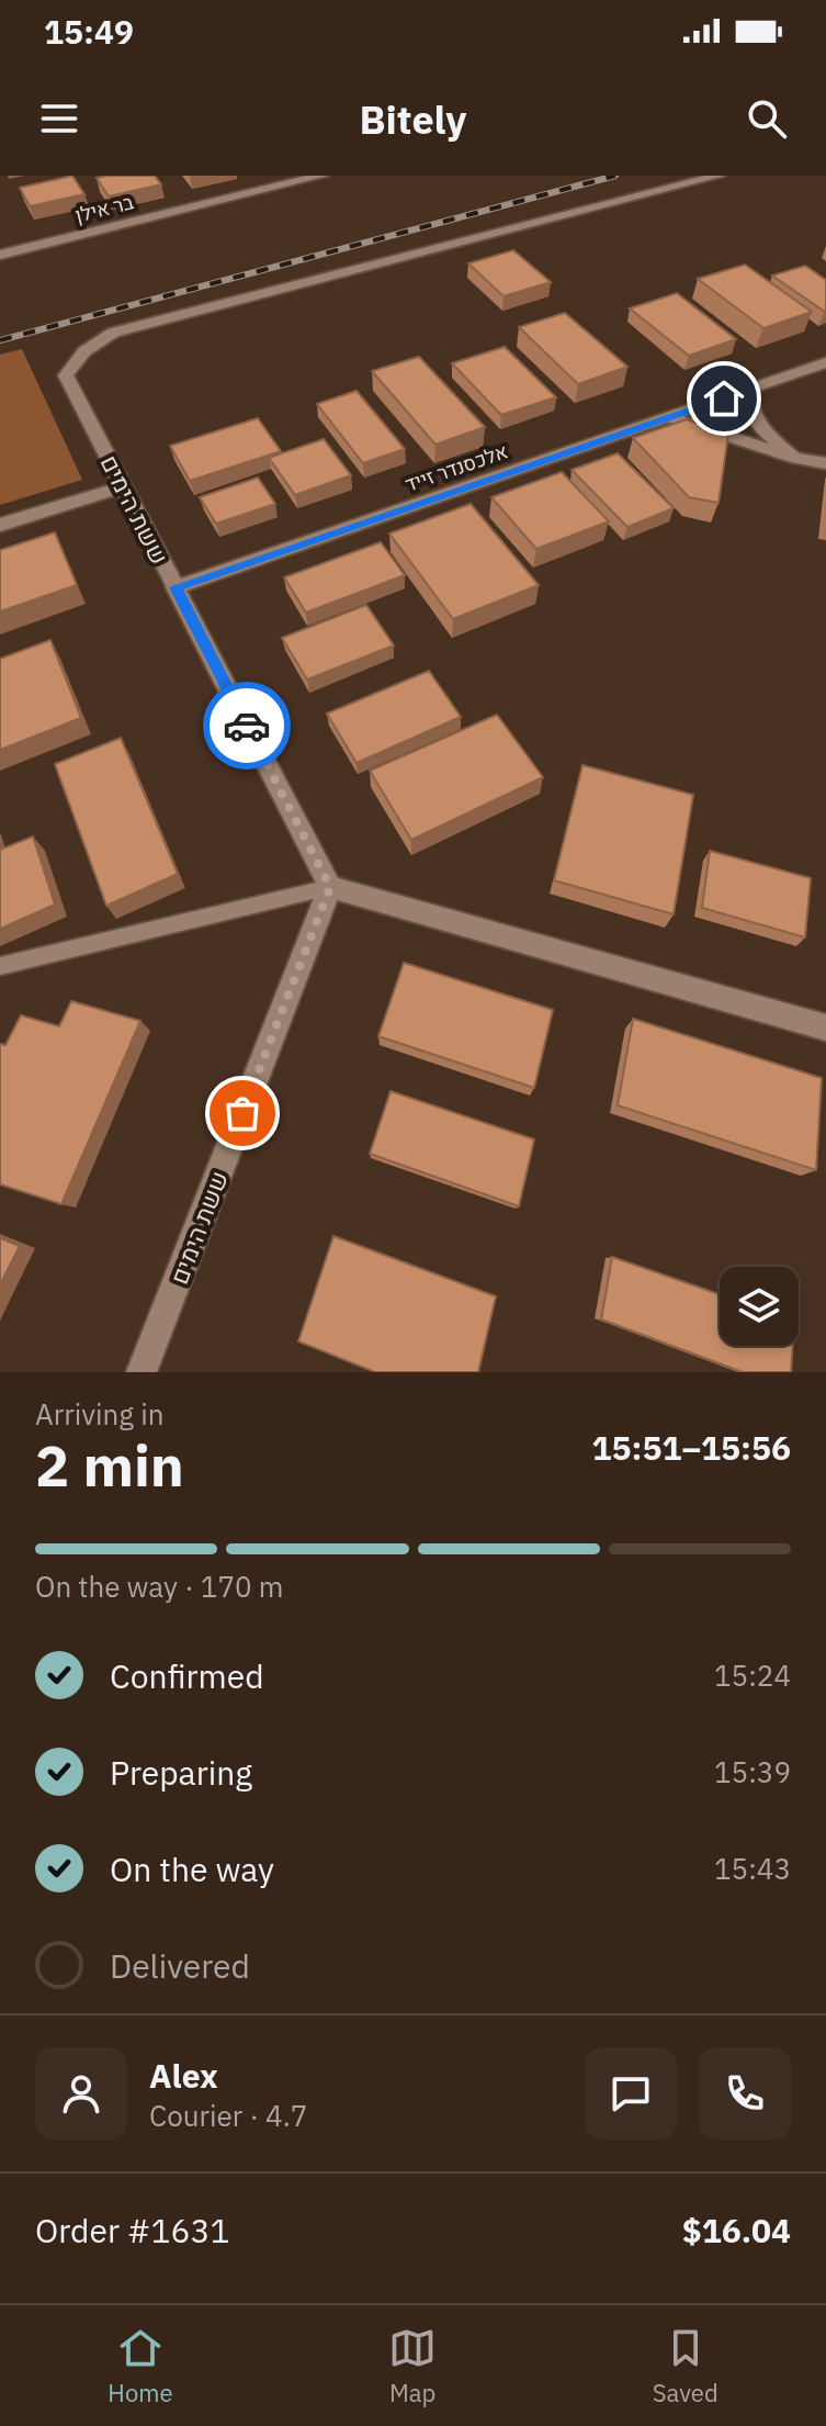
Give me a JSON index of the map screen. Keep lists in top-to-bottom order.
{
  "streets": {
    "street": ["בר אילן", "אלכסנדר זייד", "ששת הימים"]
  },
  "crossings": [
    ["אלכסנדר זייד", "ששת הימים"]
  ],
  "page": {
    "status": "15:49",
    "header": "Bitely",
    "heading": ["2 min", "Arriving in", "15:51–15:56"],
    "panel": [
      "Alex",
      "Courier · 4.7",
      "Order #1631",
      "$16.04"
    ],
    "bar": "On the way · 170 m",
    "list": [
      ["Confirmed", "15:24"],
      ["Preparing", "15:39"],
      ["On the way", "15:43"],
      "Delivered"
    ],
    "tabs": ["Home", "Map", "Saved"]
  }
}
